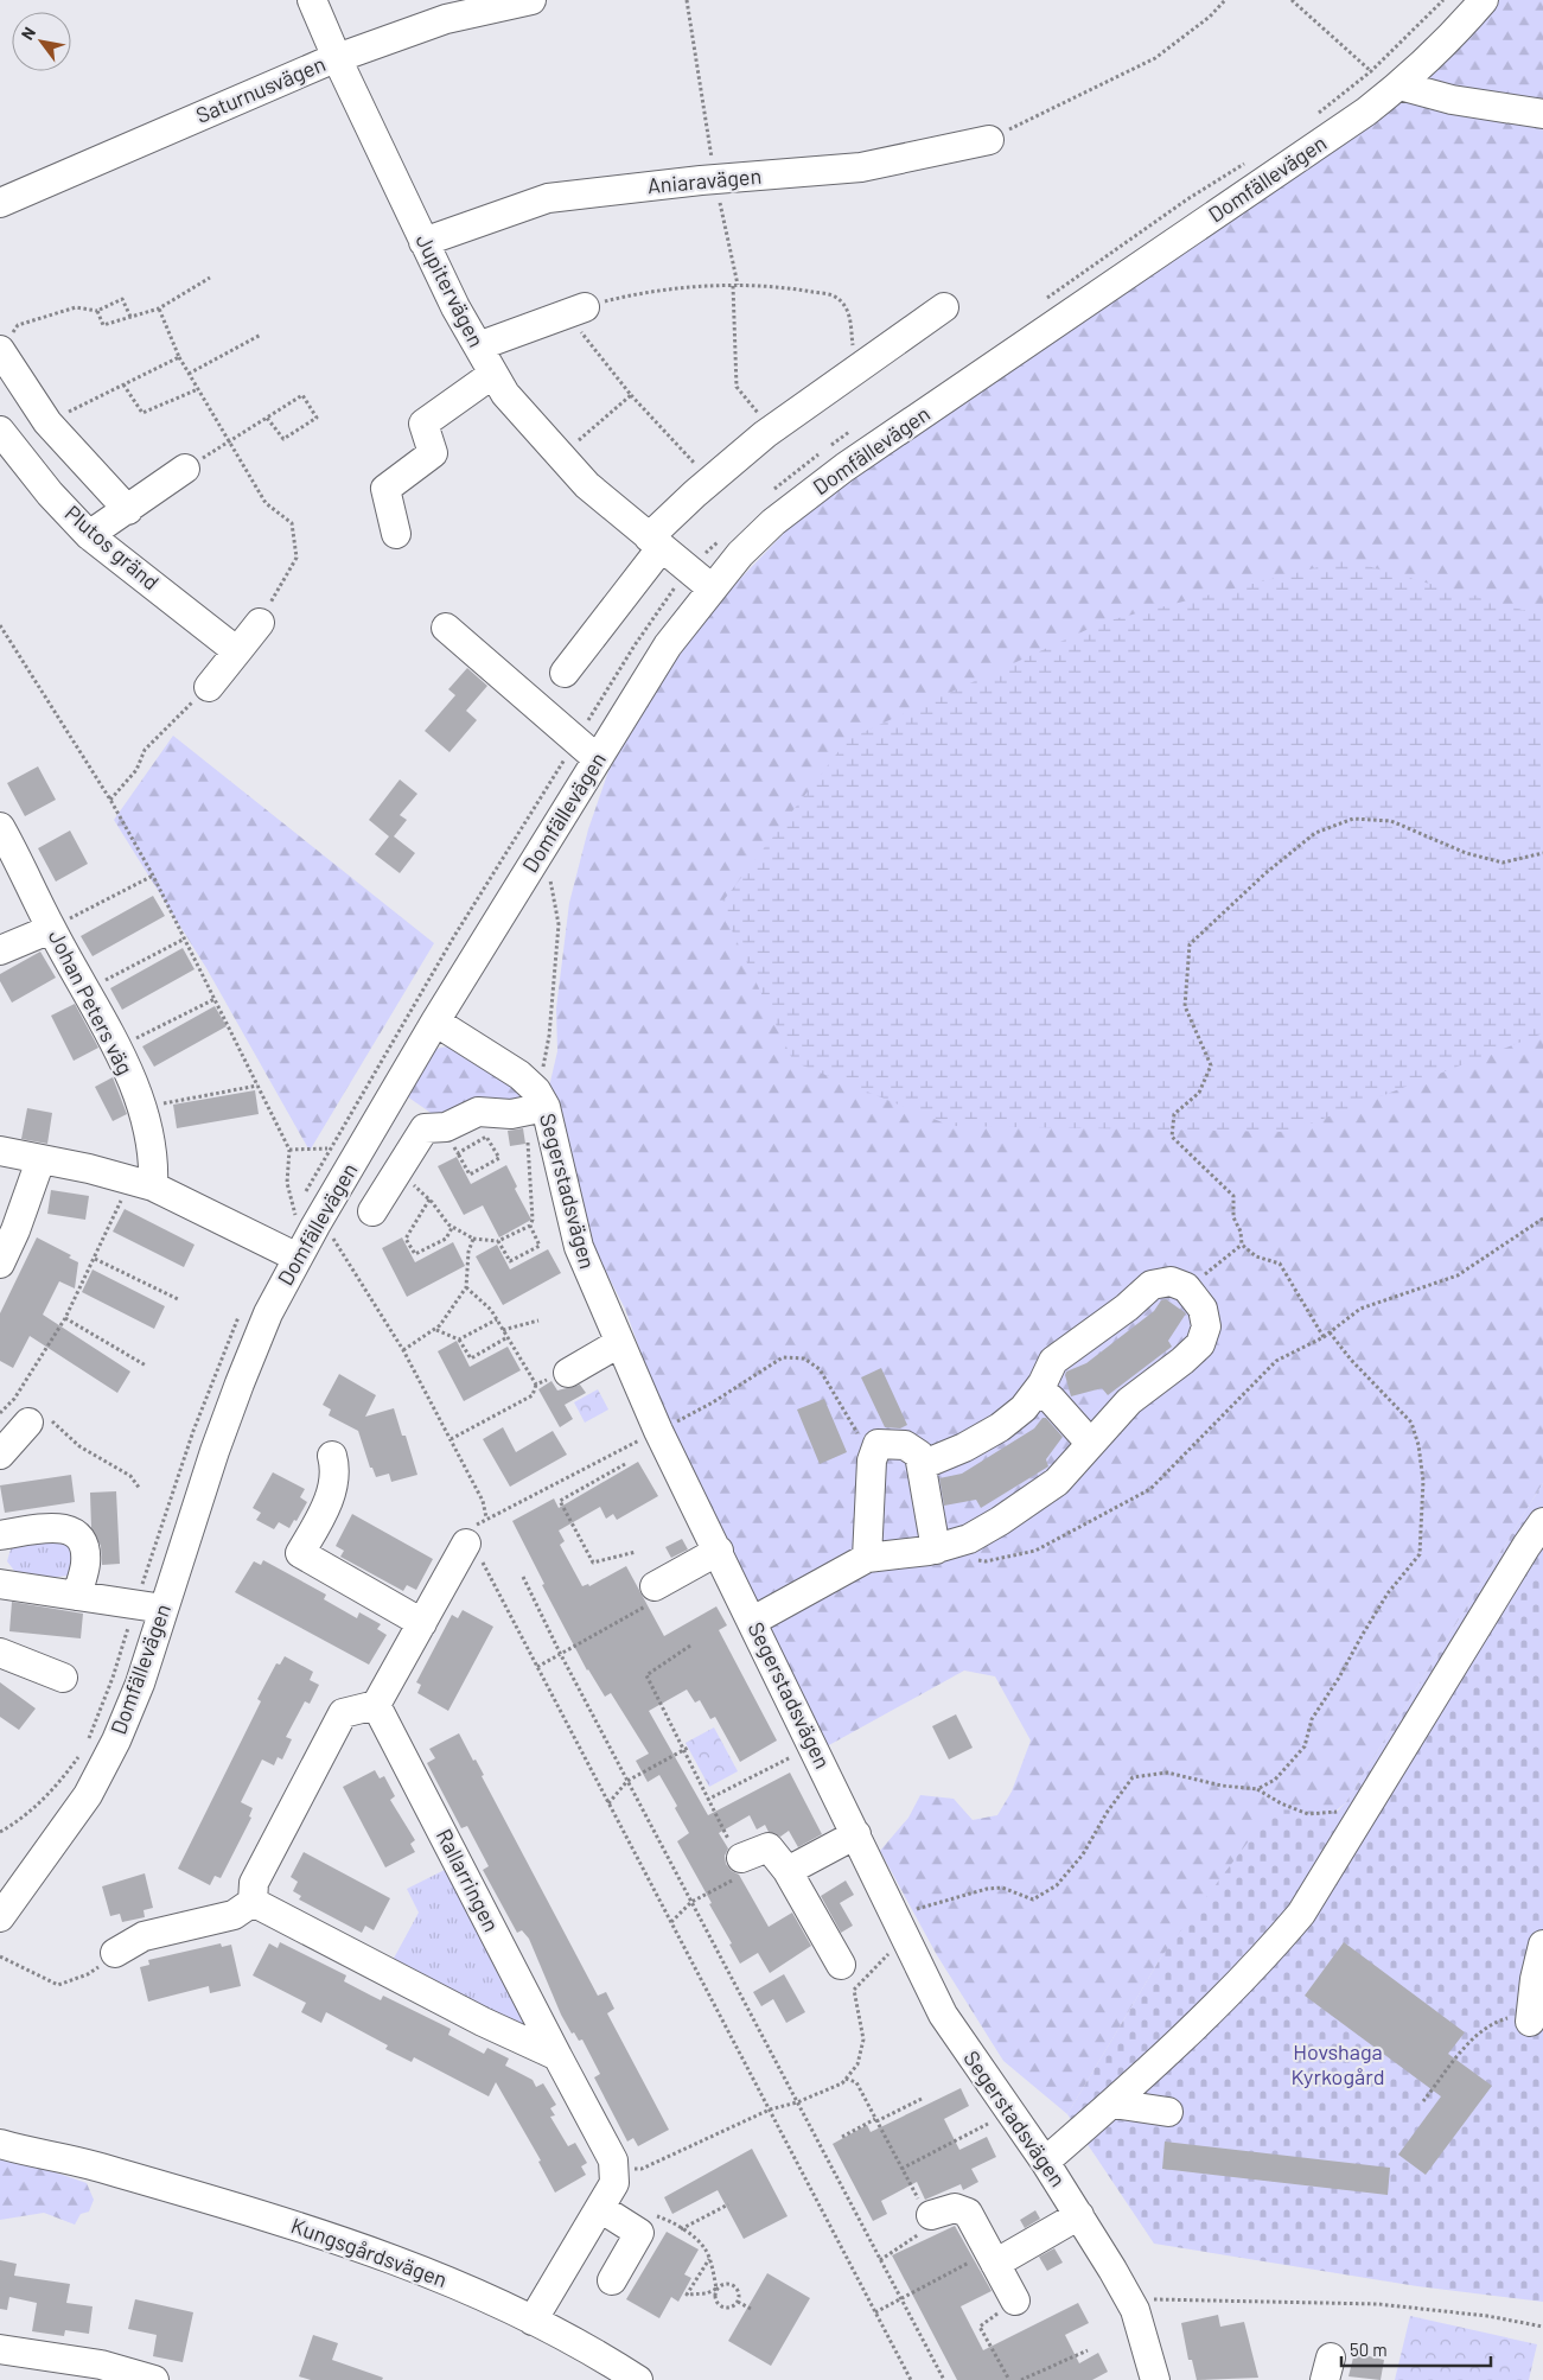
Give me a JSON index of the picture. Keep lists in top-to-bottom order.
{
  "streets": {
    "street": [
      "Saturnusvägen",
      "Domfällevägen",
      "Aniaravägen",
      "Jupitervägen",
      "Plutos gränd",
      "Johan Peters väg",
      "Segerstadsvägen",
      "Rallarringen",
      "Kungsgårdsvägen"
    ]
  },
  "crossings": [
    ["Saturnusvägen", "Jupitervägen"],
    ["Domfällevägen", "Jupitervägen"],
    ["Domfällevägen", "Segerstadsvägen"],
    ["Aniaravägen", "Jupitervägen"]
  ],
  "parks": ["Hovshaga Kyrkogård"],
  "scale_bar": "50 m",
  "north": "top left"
}
